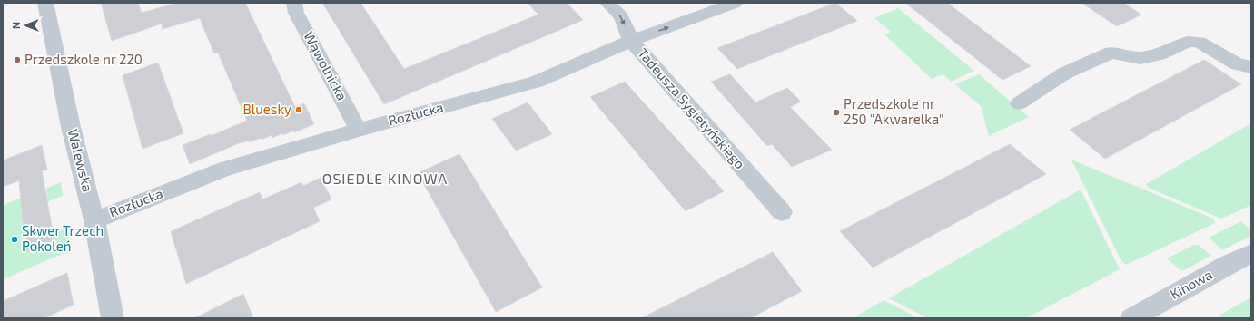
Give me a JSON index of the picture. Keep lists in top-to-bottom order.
{
  "streets": {
    "street": [
      "Wąwolnicka",
      "Tadeusza Sygietyńskiego",
      "Rozłucka",
      "Walewska",
      "Kinowa"
    ]
  },
  "crossings": [
    ["Wąwolnicka", "Rozłucka"],
    ["Tadeusza Sygietyńskiego", "Rozłucka"],
    ["Rozłucka", "Walewska"]
  ],
  "districts": ["OSIEDLE KINOWA"],
  "places": [
    "Przedszkole nr 220",
    "Bluesky",
    "Przedszkole nr 250 \"Akwarelka\"",
    "Skwer Trzech Pokoleń"
  ],
  "north": "left"
}
